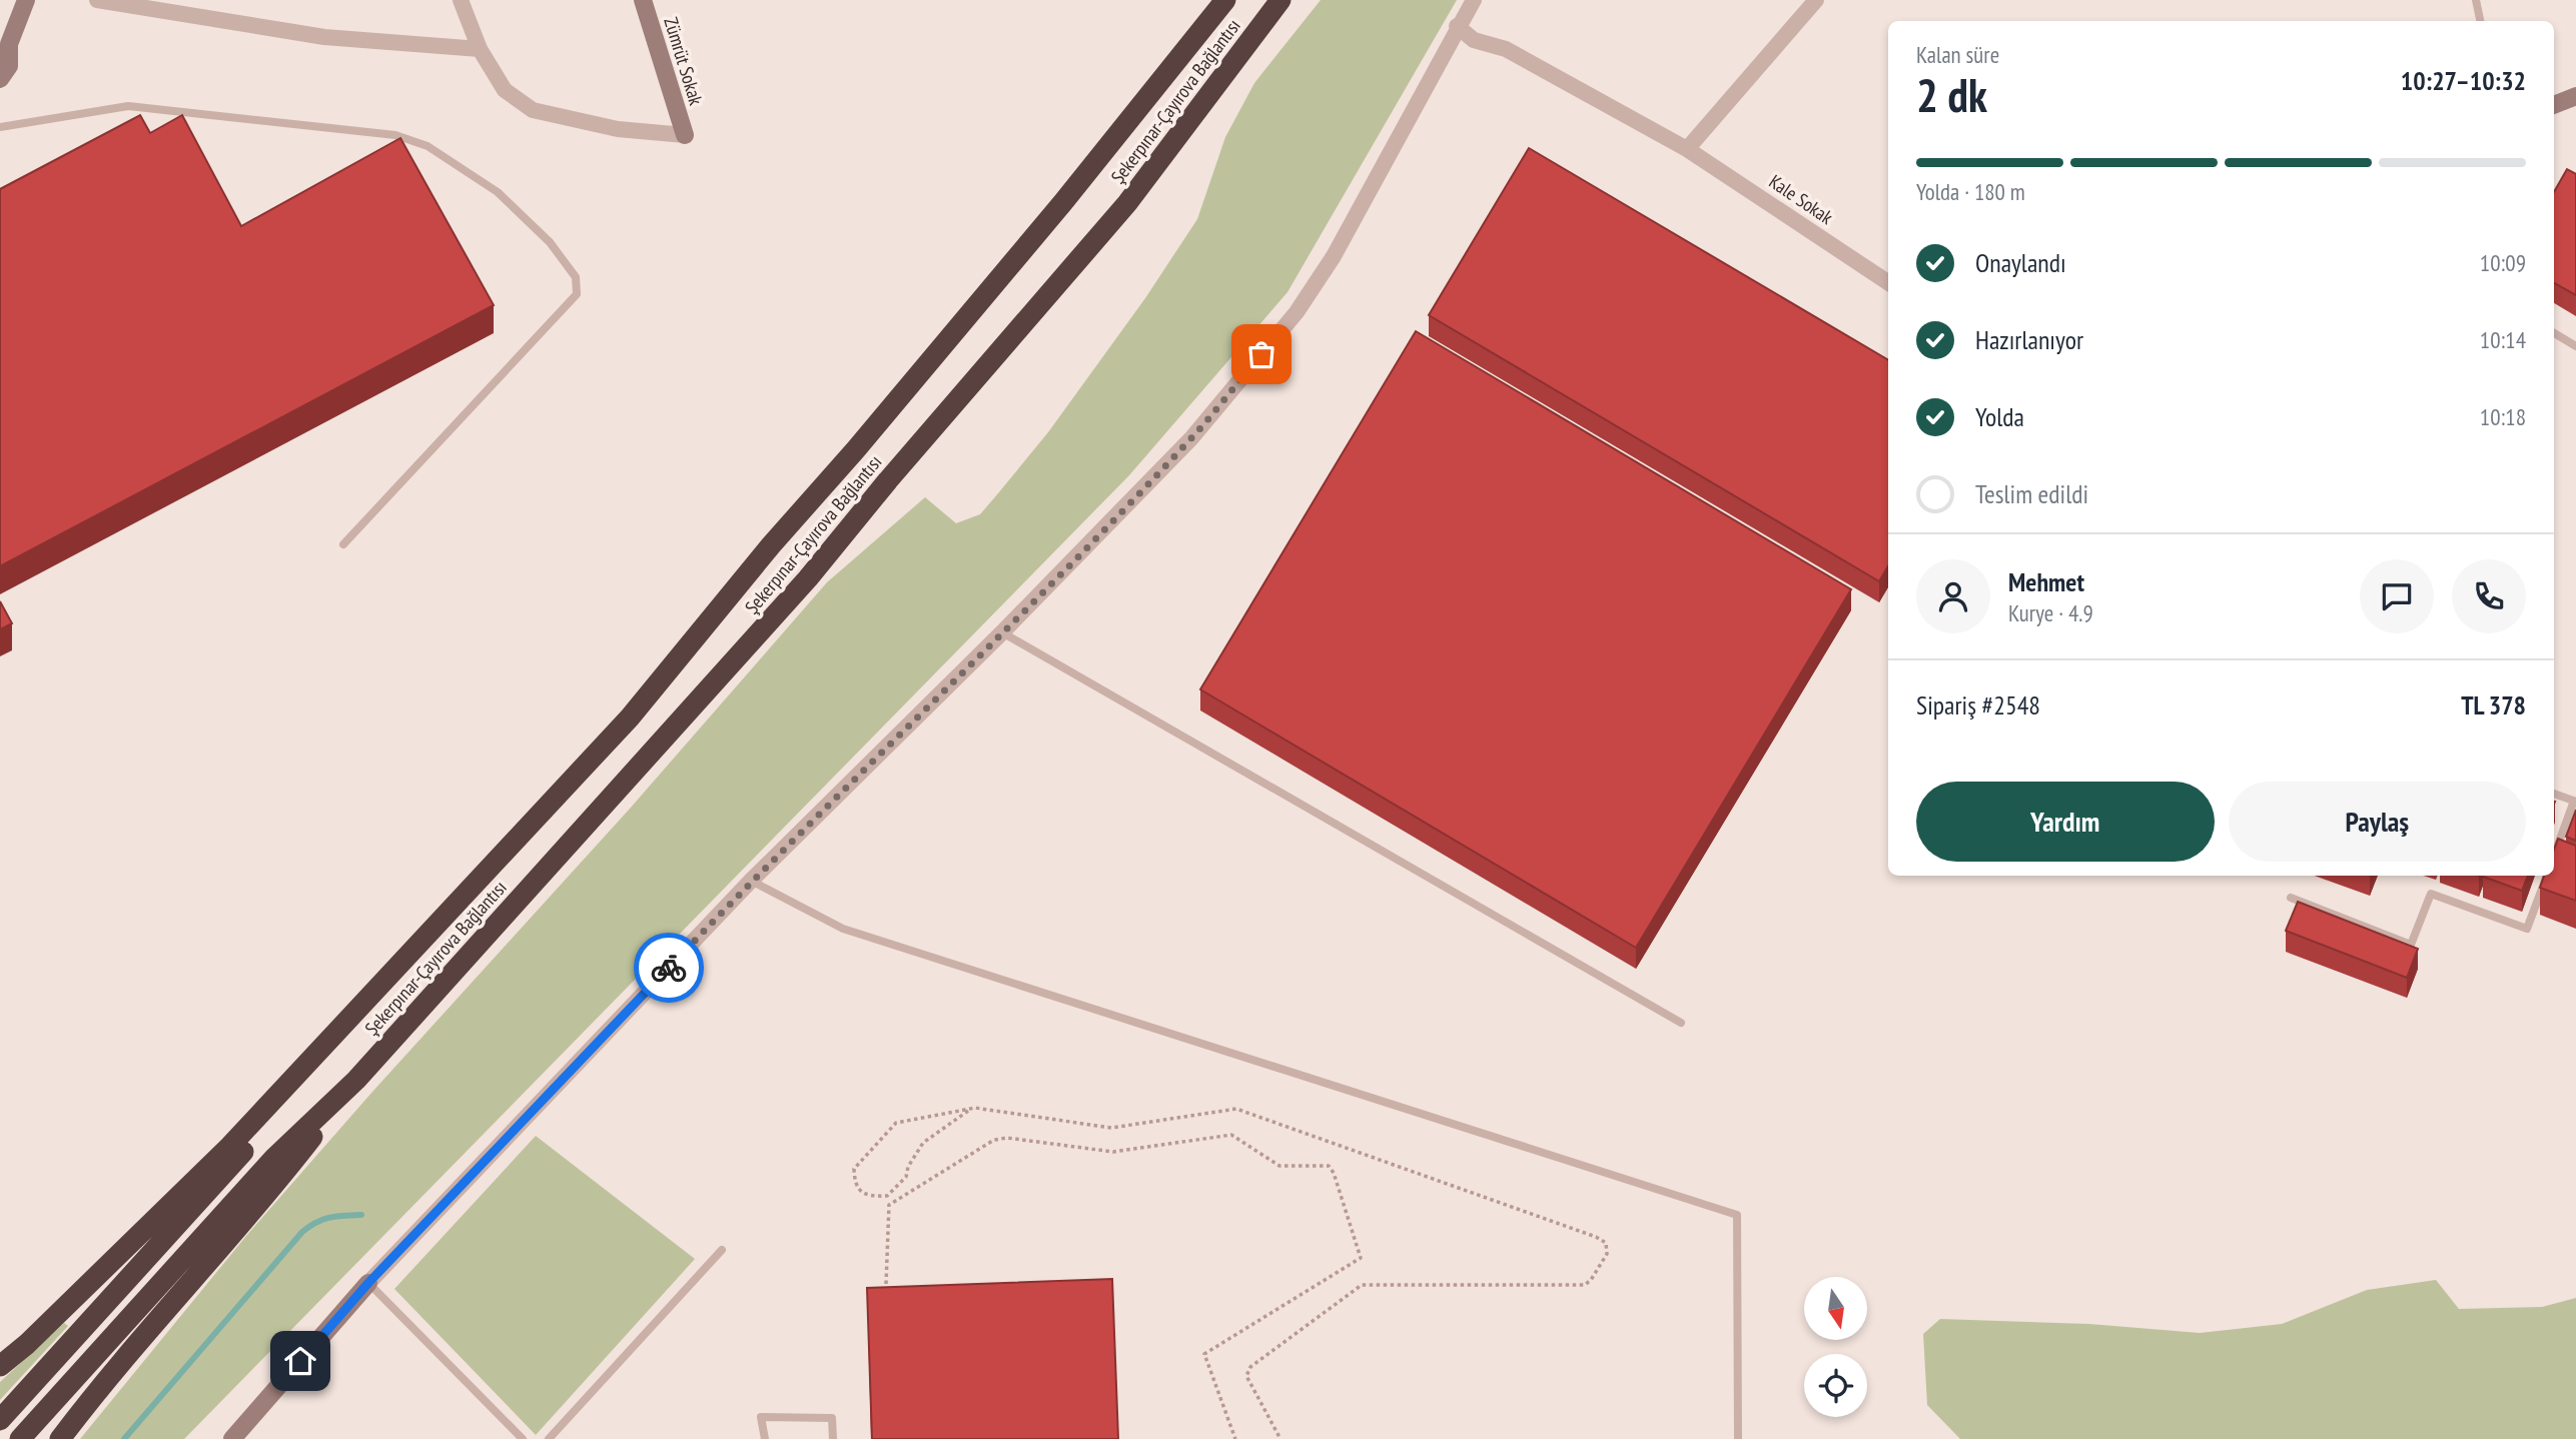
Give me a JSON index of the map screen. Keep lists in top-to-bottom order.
{
  "streets": {
    "highway": ["Şekerpınar-Çayırova Bağlantısı"],
    "street": ["Zümrüt Sokak", "Kale Sokak"]
  },
  "north": "bottom",
  "page": {
    "heading": ["2 dk", "Kalan süre", "10:27–10:32"],
    "panel": [
      "Mehmet",
      "Kurye · 4.9",
      "Sipariş #2548",
      "TL 378"
    ],
    "bar": "Yolda · 180 m",
    "list": [
      ["Onaylandı", "10:09"],
      ["Hazırlanıyor", "10:14"],
      ["Yolda", "10:18"],
      "Teslim edildi"
    ],
    "buttons": ["Yardım", "Paylaş"]
  }
}
